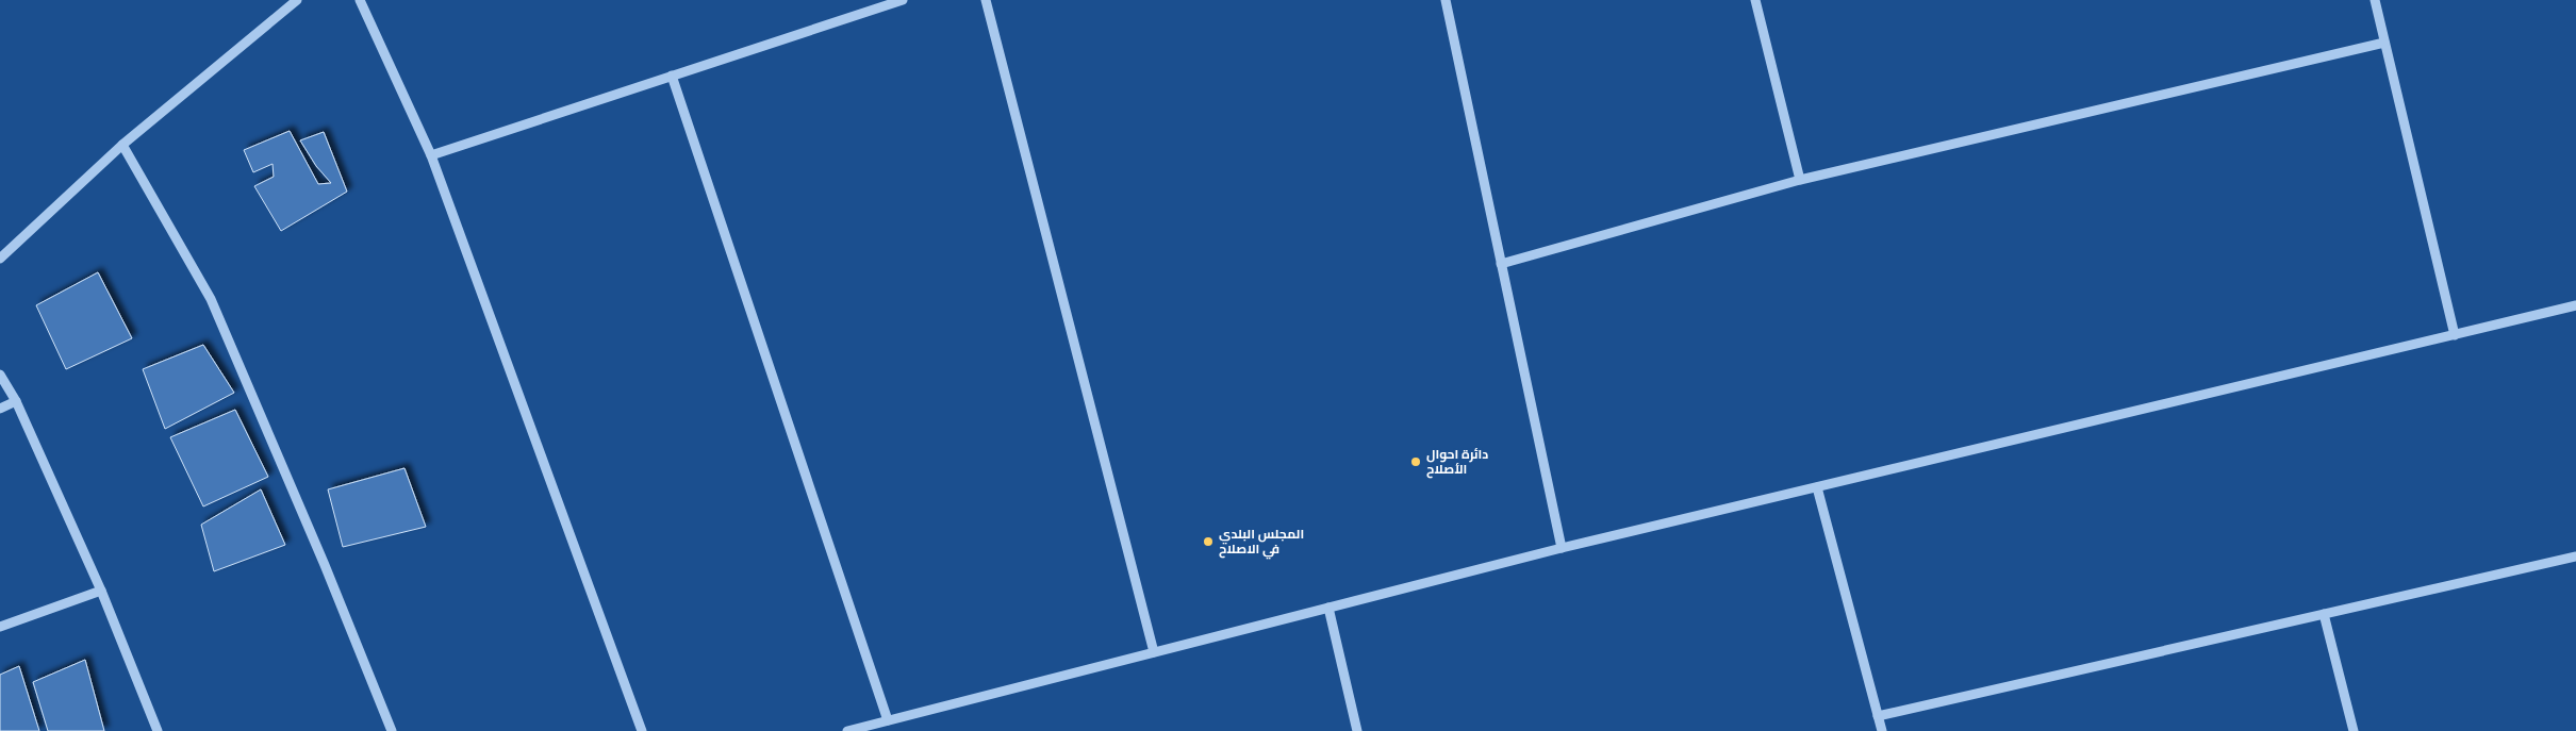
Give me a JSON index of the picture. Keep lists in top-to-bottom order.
{
  "places": ["دائرة احوال الأصلاح", "المجلس البلدي في الاصلاح"]
}
